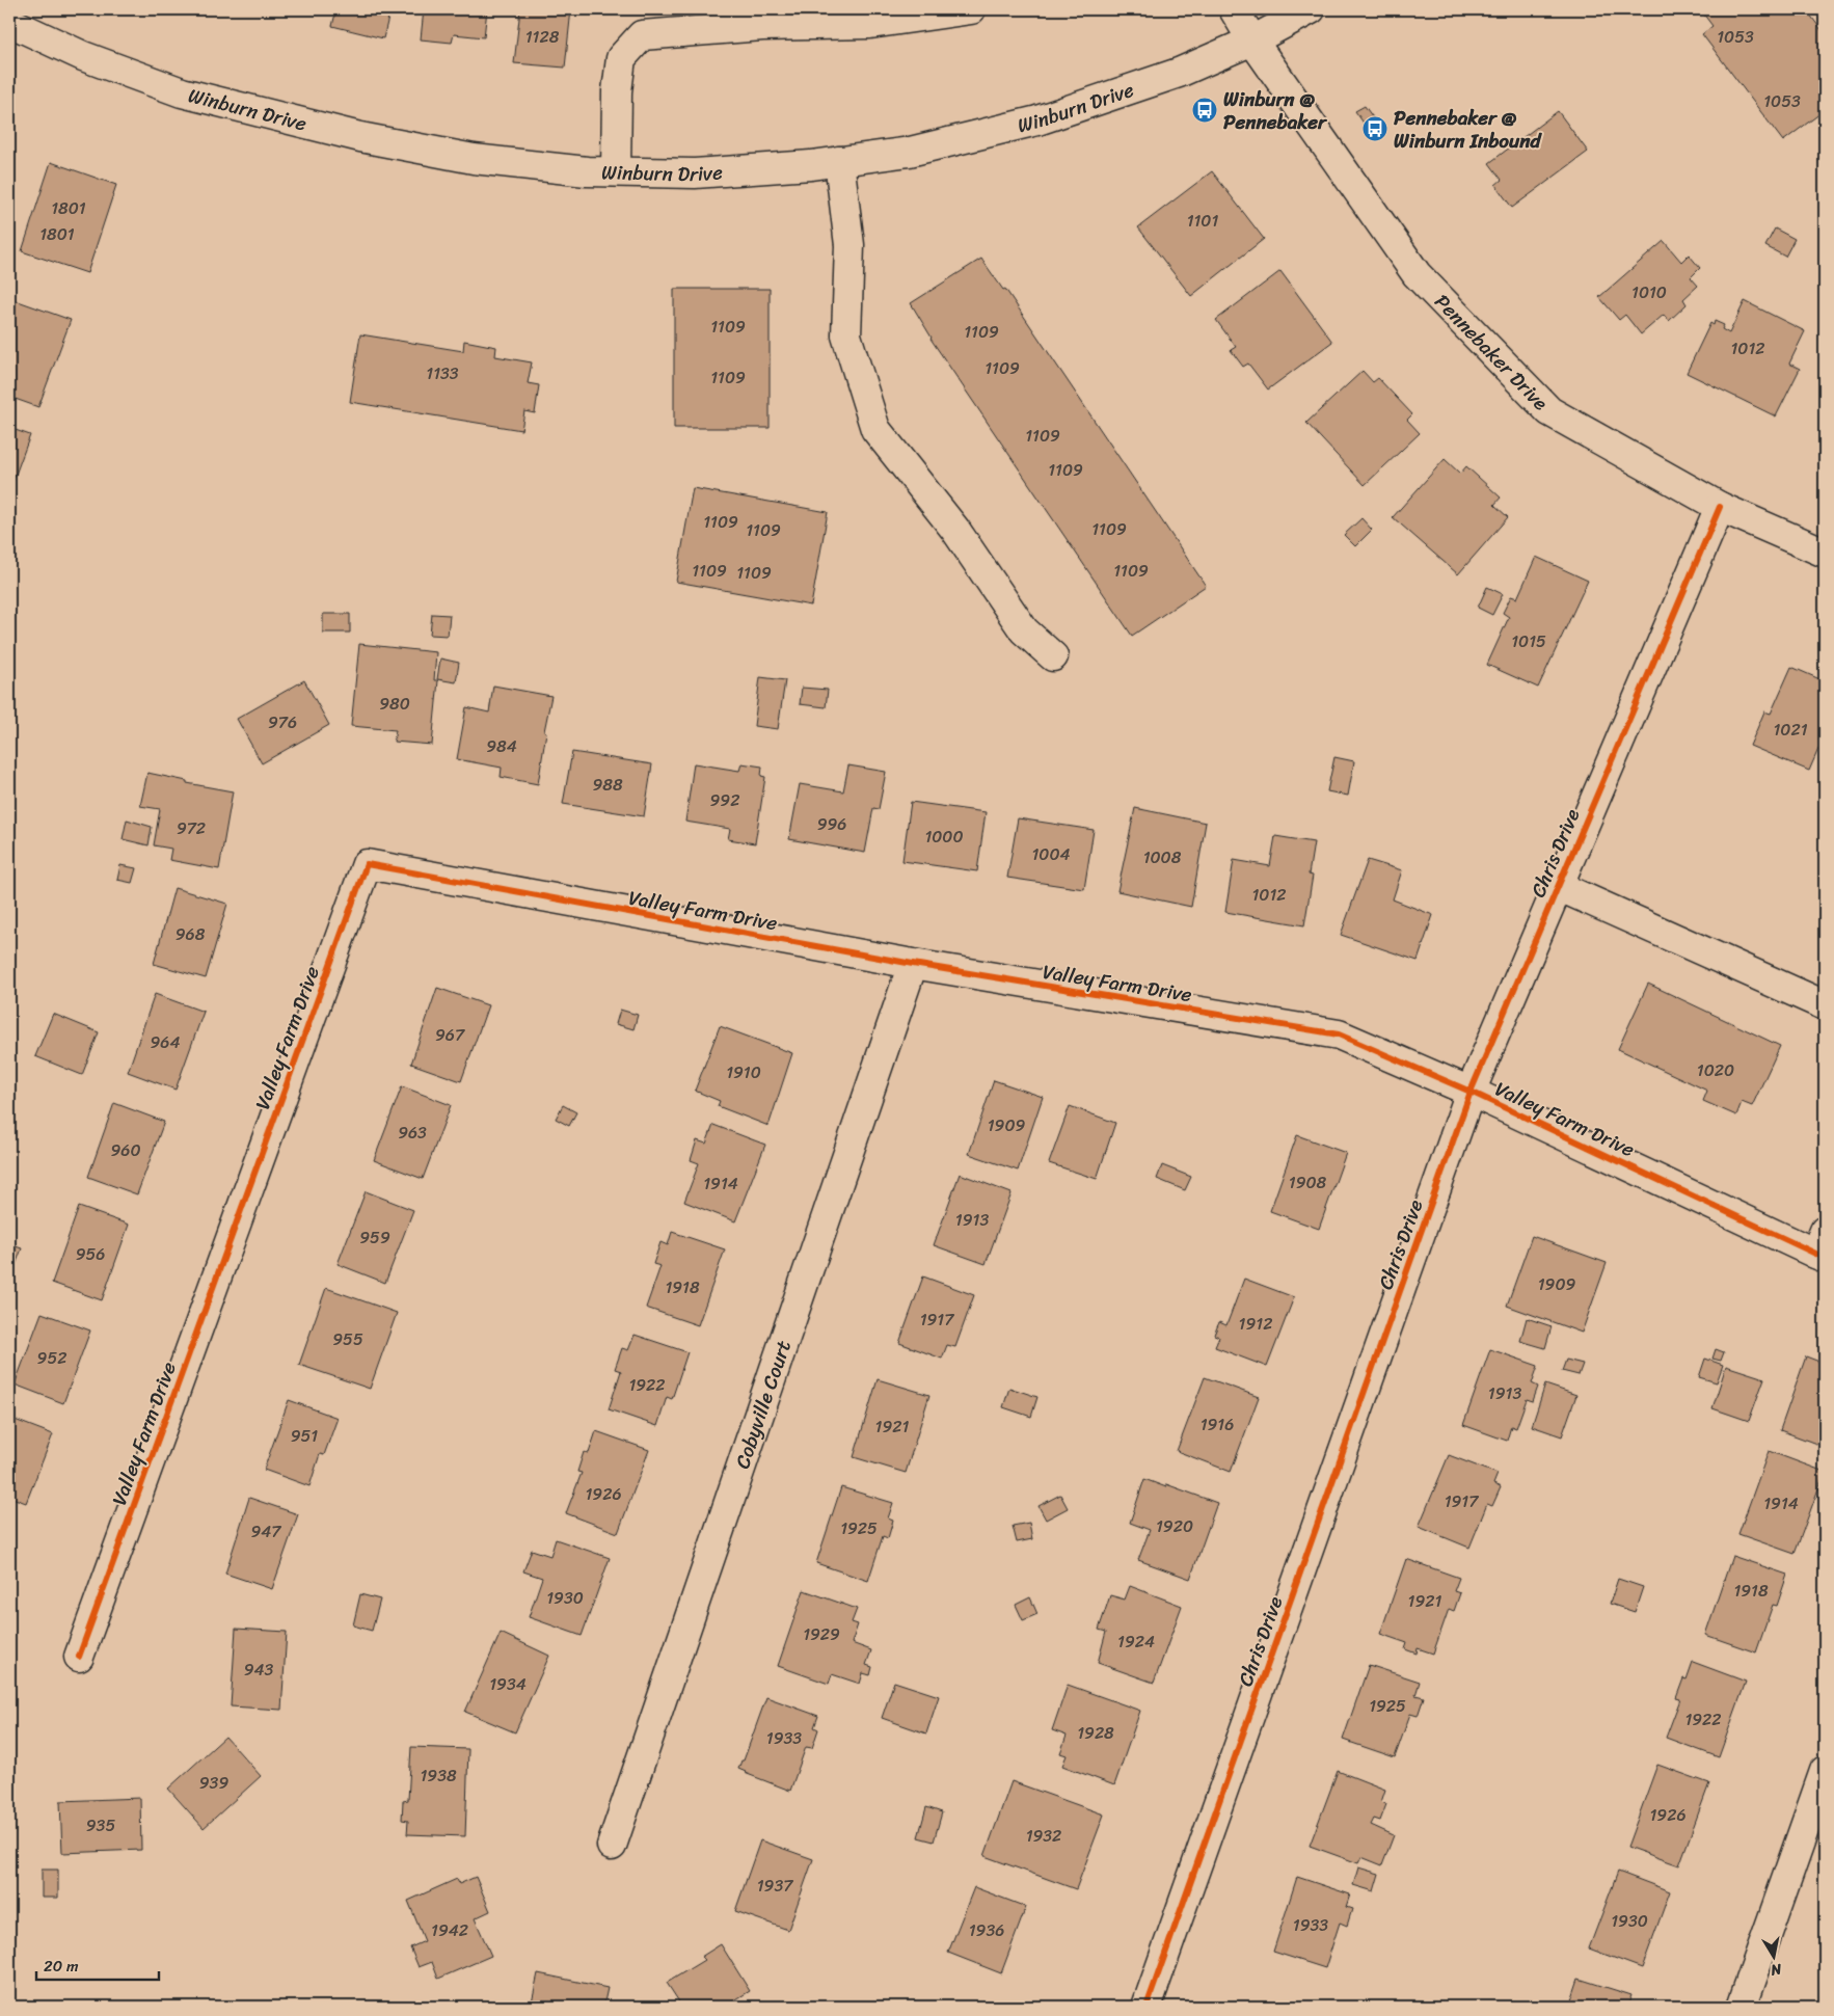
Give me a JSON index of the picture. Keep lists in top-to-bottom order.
{
  "streets": {
    "street": [
      "Winburn Drive",
      "Pennebaker Drive",
      "Chris Drive",
      "Valley Farm Drive",
      "Cobyville Court"
    ]
  },
  "crossings": [
    ["Winburn Drive", "Pennebaker Drive"],
    ["Pennebaker Drive", "Chris Drive"],
    ["Chris Drive", "Valley Farm Drive"],
    ["Valley Farm Drive", "Cobyville Court"]
  ],
  "places": {
    "bus stop": ["Winburn @ Pennebaker", "Pennebaker @ Winburn Inbound"]
  },
  "house_numbers": [
    "1128",
    "1053",
    "1053",
    "1801",
    "1101",
    "1801",
    "1010",
    "1109",
    "1109",
    "1012",
    "1109",
    "1133",
    "1109",
    "1109",
    "1109",
    "1109",
    "1109",
    "1109",
    "1109",
    "1109",
    "1109",
    "1015",
    "980",
    "976",
    "1021",
    "984",
    "988",
    "992",
    "996",
    "972",
    "1000",
    "1004",
    "1008",
    "1012",
    "968",
    "967",
    "964",
    "1020",
    "1910",
    "1909",
    "963",
    "960",
    "1908",
    "1914",
    "1913",
    "959",
    "956",
    "1909",
    "1918",
    "1917",
    "1912",
    "955",
    "952",
    "1922",
    "1913",
    "1916",
    "1921",
    "951",
    "1926",
    "1917",
    "1914",
    "1920",
    "1925",
    "947",
    "1918",
    "1930",
    "1921",
    "1929",
    "1924",
    "943",
    "1934",
    "1925",
    "1922",
    "1928",
    "1933",
    "1938",
    "939",
    "1926",
    "935",
    "1932",
    "1937",
    "1930",
    "1933",
    "1942",
    "1936"
  ],
  "scale_bar": "20 m",
  "north": "bottom"
}
